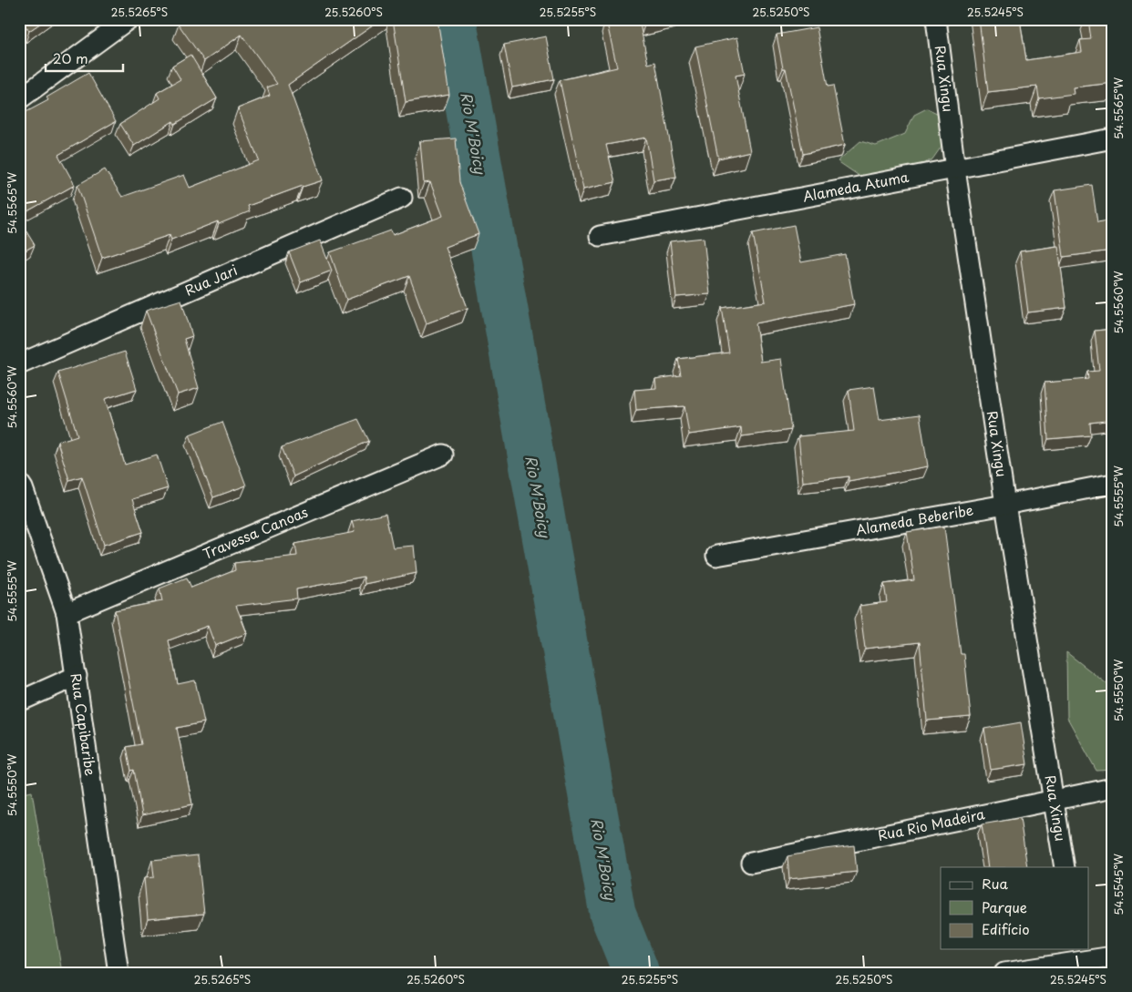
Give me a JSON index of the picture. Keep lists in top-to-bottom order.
{
  "streets": {
    "street": [
      "Rua Xingu",
      "Alameda Atuma",
      "Rua Jari",
      "Alameda Beberibe",
      "Travessa Canoas",
      "Rua Capibaribe",
      "Rua Rio Madeira"
    ]
  },
  "crossings": [
    ["Rua Xingu", "Alameda Atuma"],
    ["Rua Xingu", "Alameda Beberibe"],
    ["Rua Xingu", "Rua Rio Madeira"],
    ["Travessa Canoas", "Rua Capibaribe"]
  ],
  "water": ["Rio M'Boicy"],
  "legend": ["Rua", "Parque", "Edifício"],
  "scale_bar": "20 m",
  "coordinates": [
    "25.5265°S",
    "25.5260°S",
    "25.5255°S",
    "25.5250°S",
    "25.5245°S",
    "54.5565°W",
    "54.5560°W",
    "54.5555°W",
    "54.5550°W",
    "54.5545°W"
  ]
}
